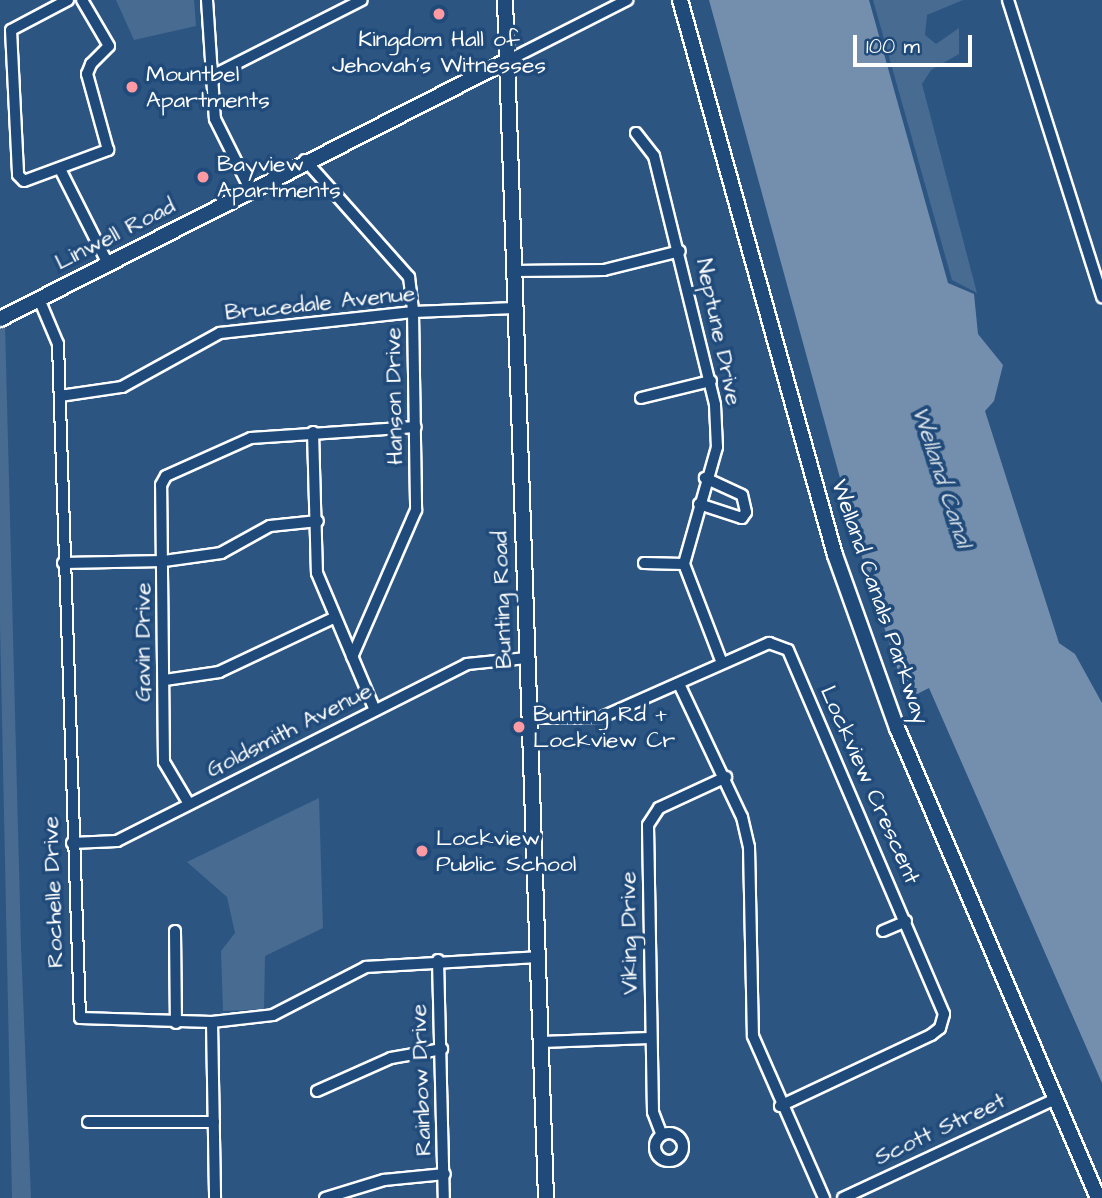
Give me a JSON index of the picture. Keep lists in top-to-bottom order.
{
  "streets": {
    "main road": ["Linwell Road", "Bunting Road", "Welland Canals Parkway"],
    "street": [
      "Brucedale Avenue",
      "Neptune Drive",
      "Hanson Drive",
      "Gavin Drive",
      "Goldsmith Avenue",
      "Lockview Crescent",
      "Rochelle Drive",
      "Viking Drive",
      "Rainbow Drive",
      "Scott Street"
    ]
  },
  "crossings": [
    ["Linwell Road", "Hanson Drive"],
    ["Linwell Road", "Bunting Road"],
    ["Linwell Road", "Rochelle Drive"],
    ["Brucedale Avenue", "Hanson Drive"],
    ["Brucedale Avenue", "Bunting Road"],
    ["Brucedale Avenue", "Rochelle Drive"],
    ["Bunting Road", "Goldsmith Avenue"],
    ["Bunting Road", "Lockview Crescent"],
    ["Bunting Road", "Rochelle Drive"],
    ["Welland Canals Parkway", "Scott Street"],
    ["Gavin Drive", "Goldsmith Avenue"],
    ["Goldsmith Avenue", "Rochelle Drive"],
    ["Rochelle Drive", "Rainbow Drive"]
  ],
  "water": ["Welland Canal"],
  "places": [
    "Kingdom Hall of Jehovah's Witnesses",
    "Mountbel Apartments",
    "Bayview Apartments",
    "Bunting Rd + Lockview Cr",
    "Lockview Public School"
  ],
  "scale_bar": "100 m"
}
